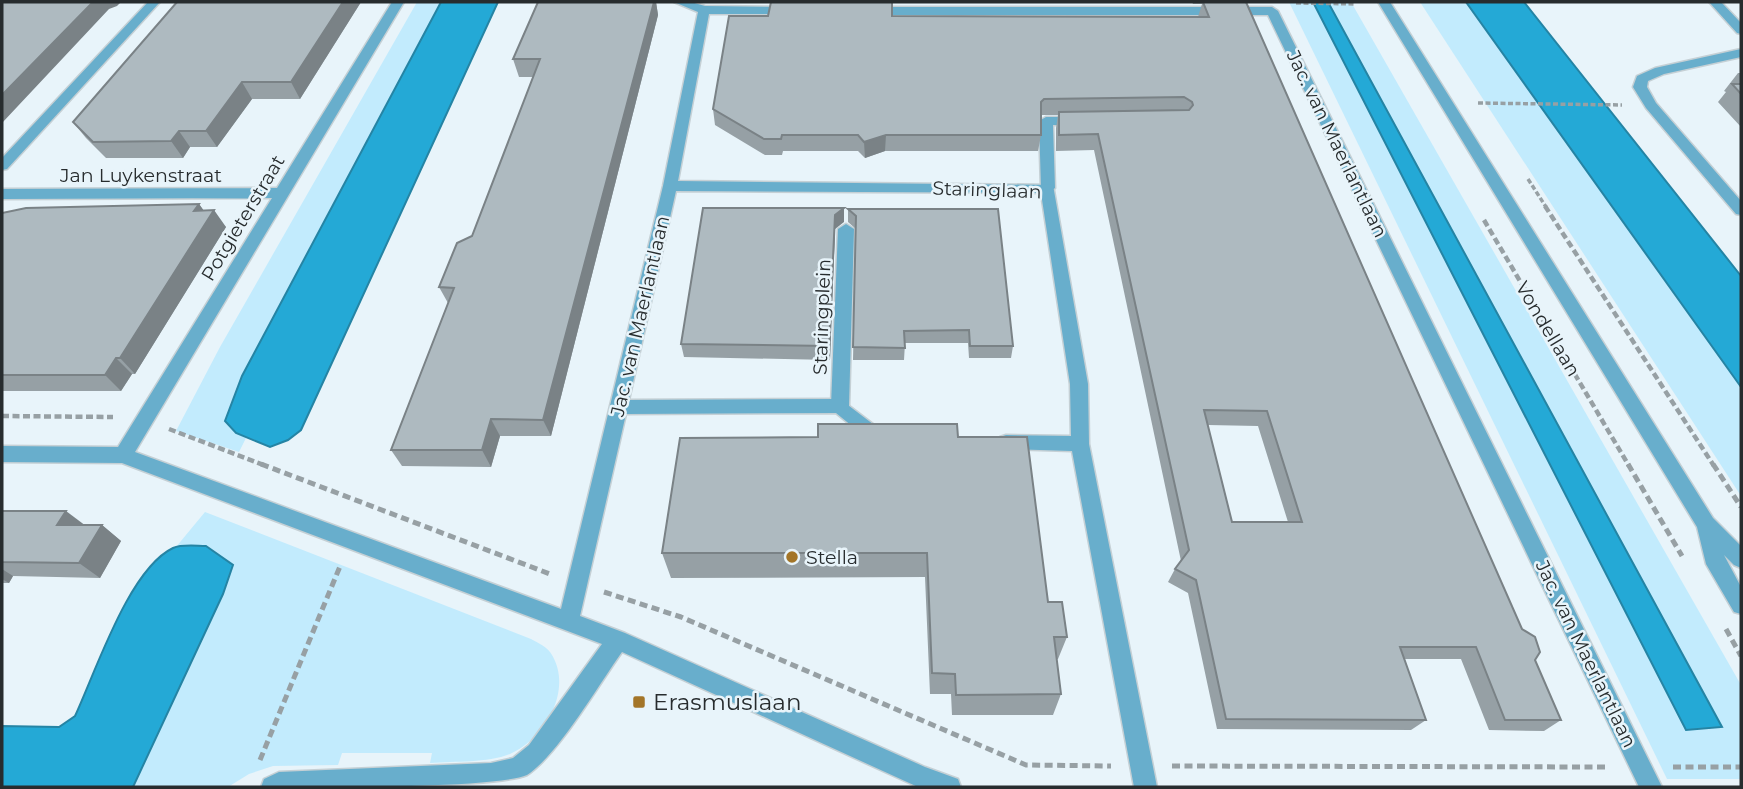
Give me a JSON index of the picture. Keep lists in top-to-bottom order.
{
  "streets": {
    "street": [
      "Jac. van Maerlantlaan",
      "Jan Luykenstraat",
      "Staringlaan",
      "Potgieterstraat",
      "Staringplein",
      "Vondellaan"
    ]
  },
  "crossings": [
    ["Jac. van Maerlantlaan", "Staringlaan"],
    ["Jan Luykenstraat", "Potgieterstraat"]
  ],
  "places": {
    "other": ["Stella"],
    "transit": ["Erasmuslaan"]
  }
}
